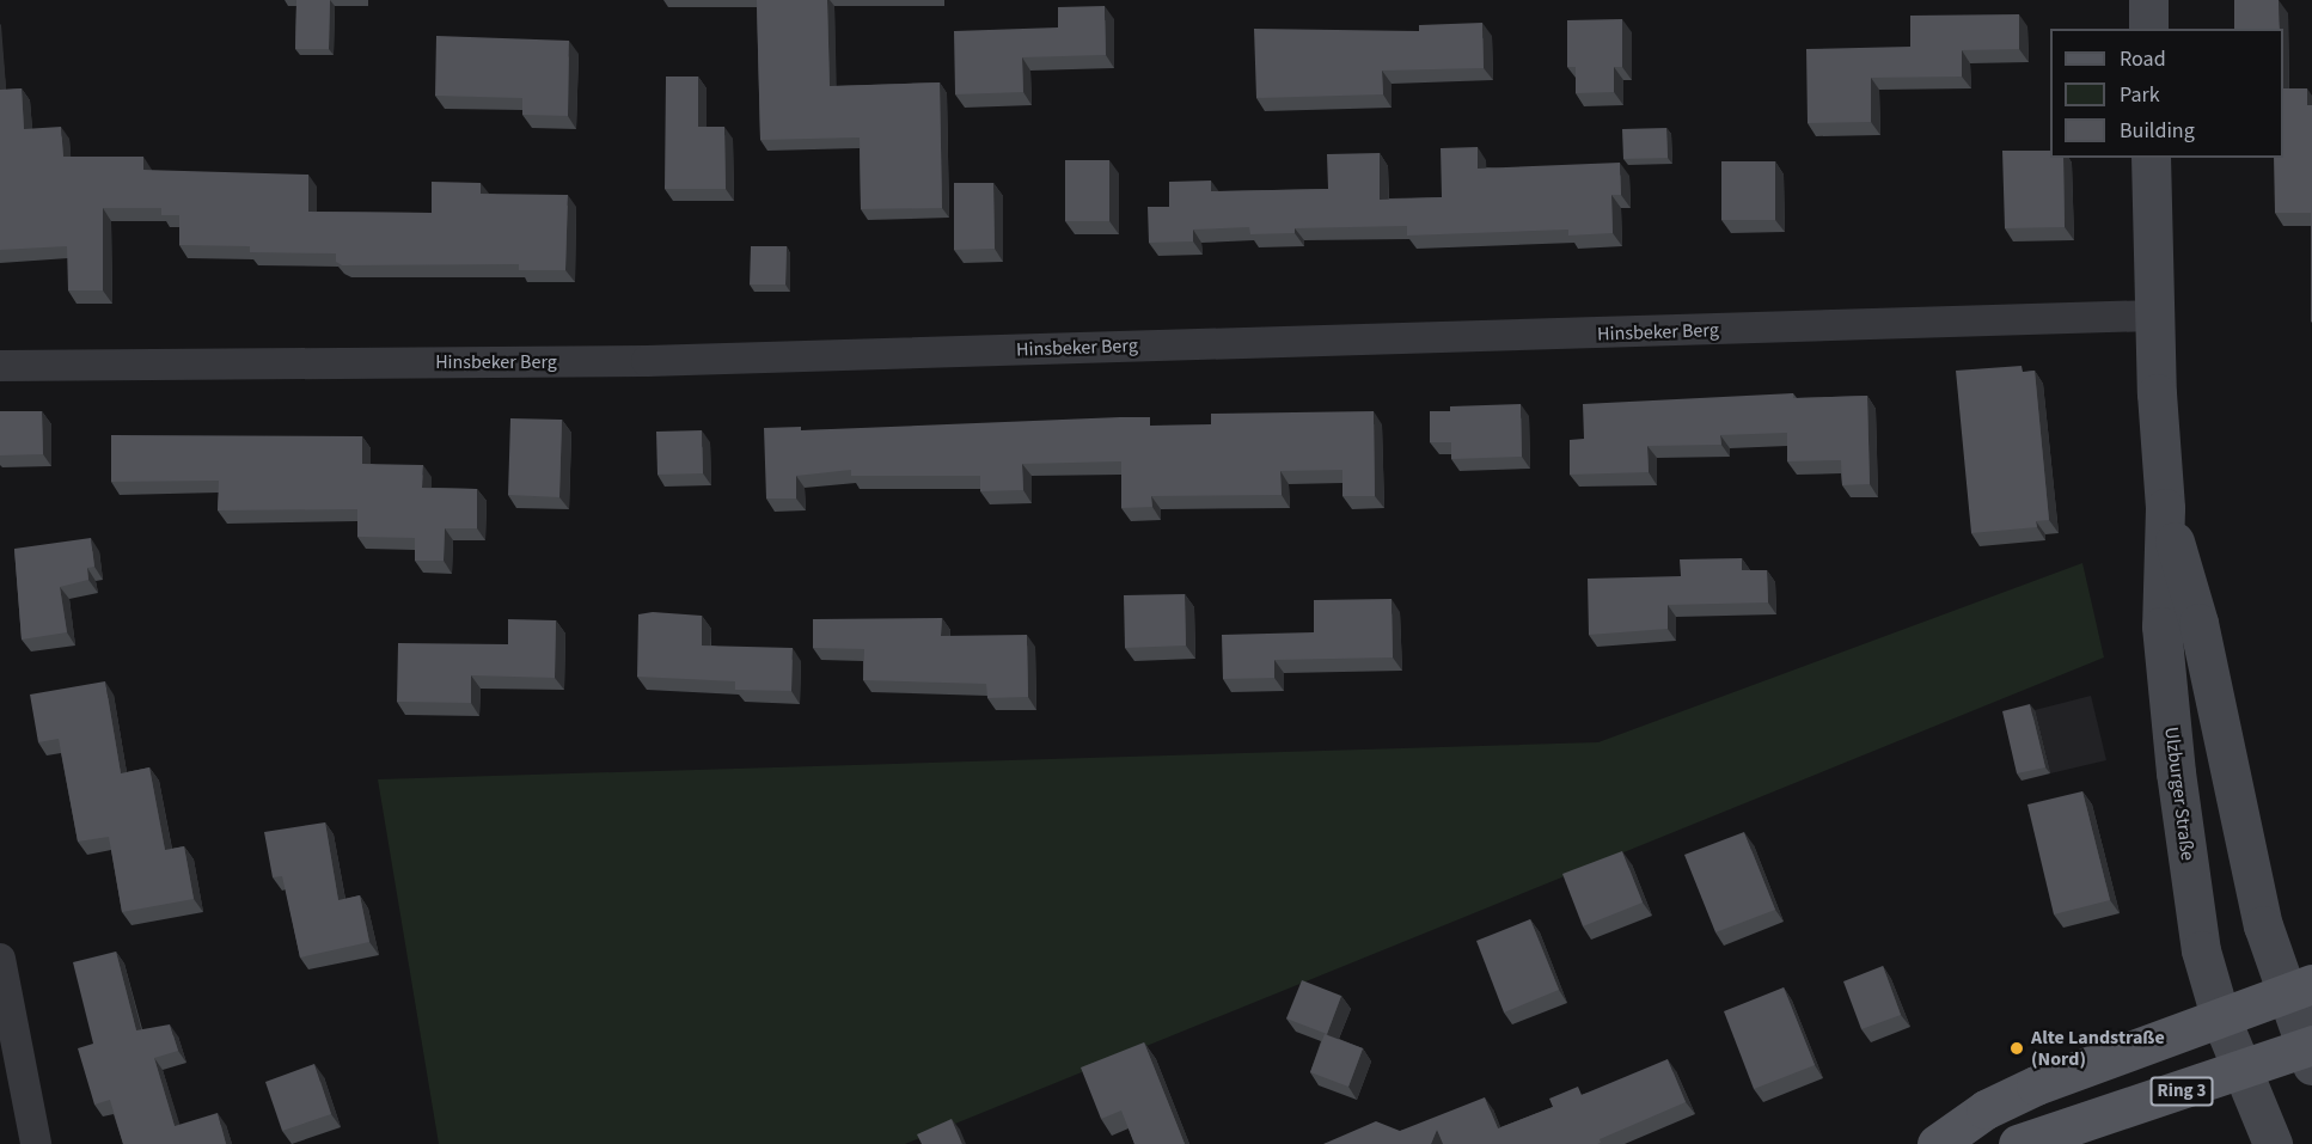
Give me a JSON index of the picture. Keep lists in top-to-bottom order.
{
  "streets": {
    "main road": ["Ulzburger Straße", "Ring 3"],
    "street": ["Hinsbeker Berg"]
  },
  "crossings": [
    ["Hinsbeker Berg", "Ulzburger Straße"],
    ["Ulzburger Straße", "Ring 3"]
  ],
  "places": ["Alte Landstraße (Nord)"],
  "legend": ["Road", "Park", "Building"]
}
